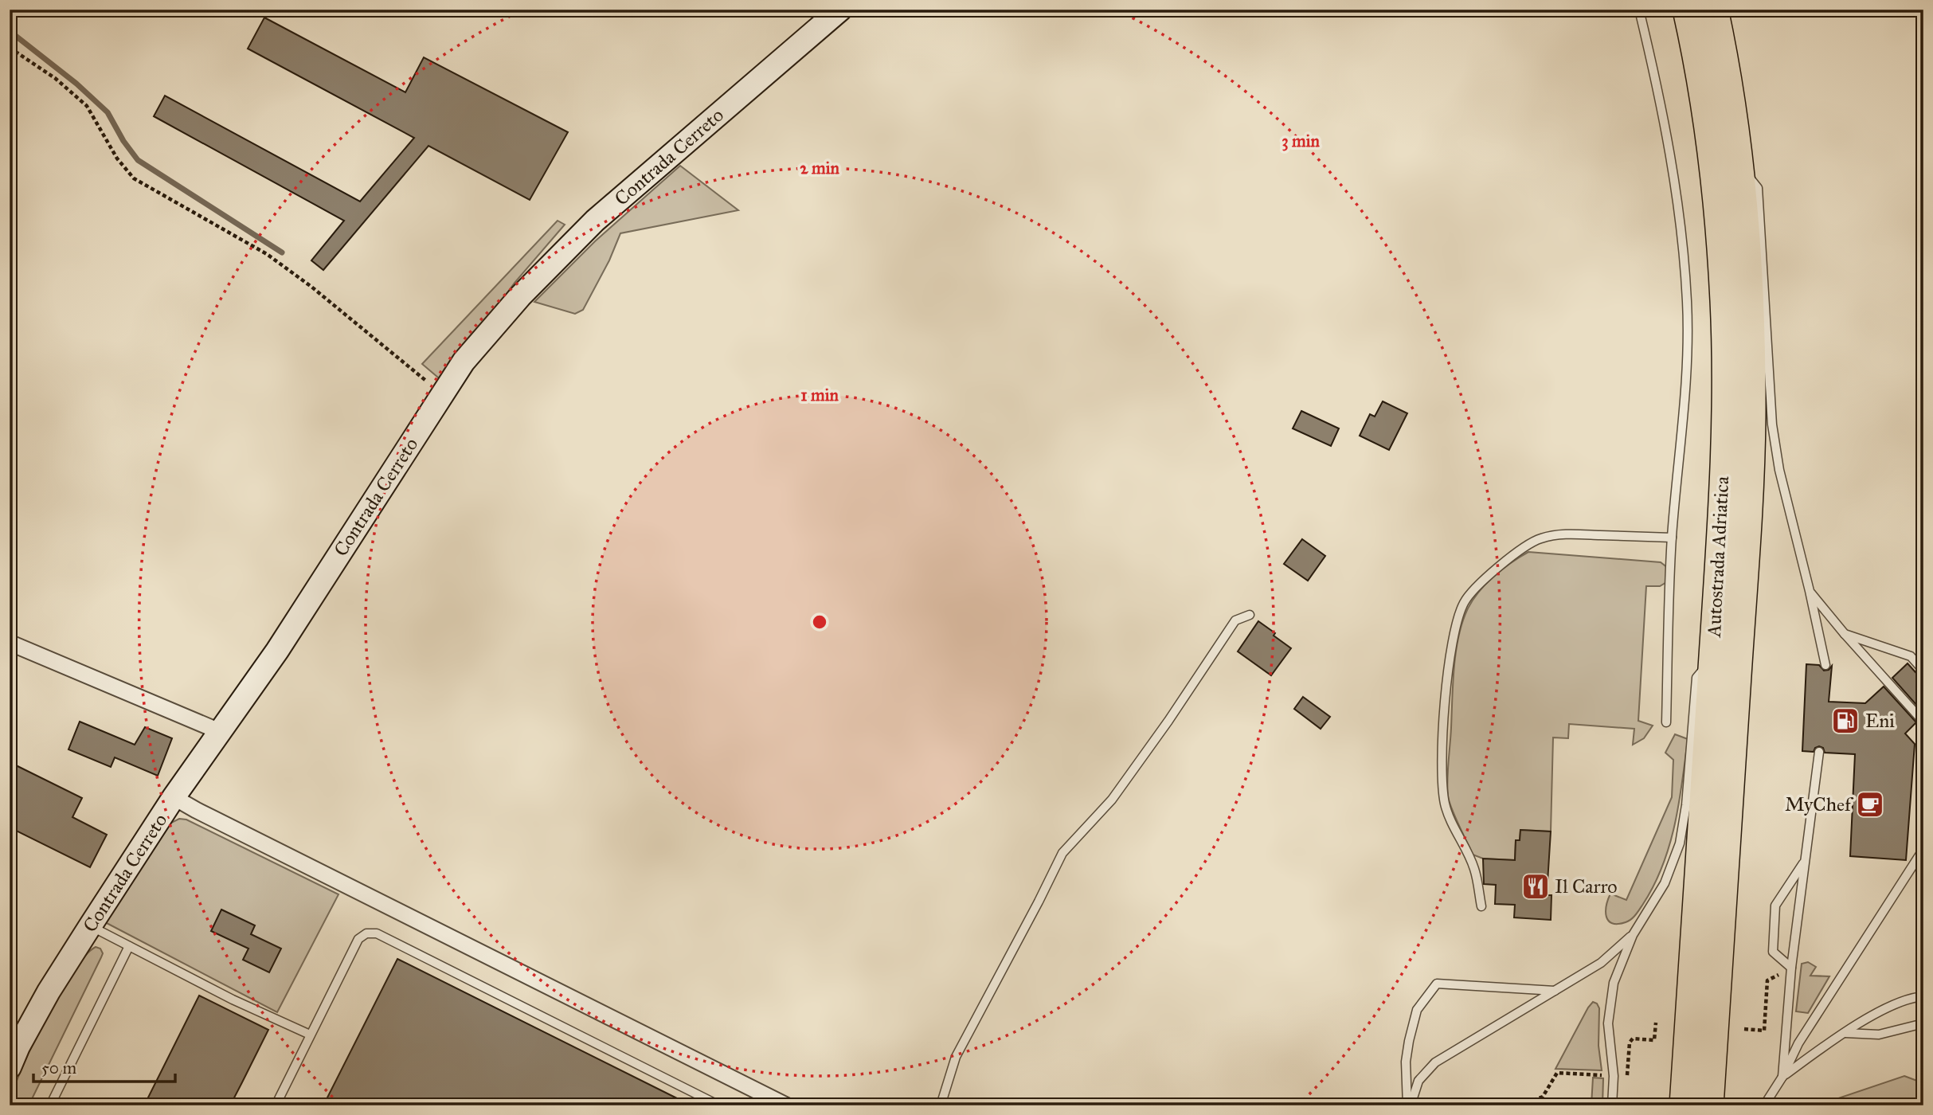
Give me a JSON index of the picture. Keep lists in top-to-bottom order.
{
  "streets": {
    "highway": ["Autostrada Adriatica"],
    "main road": ["Contrada Cerreto"]
  },
  "places": {
    "fuel station": ["Eni"],
    "cafe": ["MyChef"],
    "restaurant": ["Il Carro"]
  },
  "scale_bar": "50 m",
  "rings": ["3 min", "2 min", "1 min"]
}
